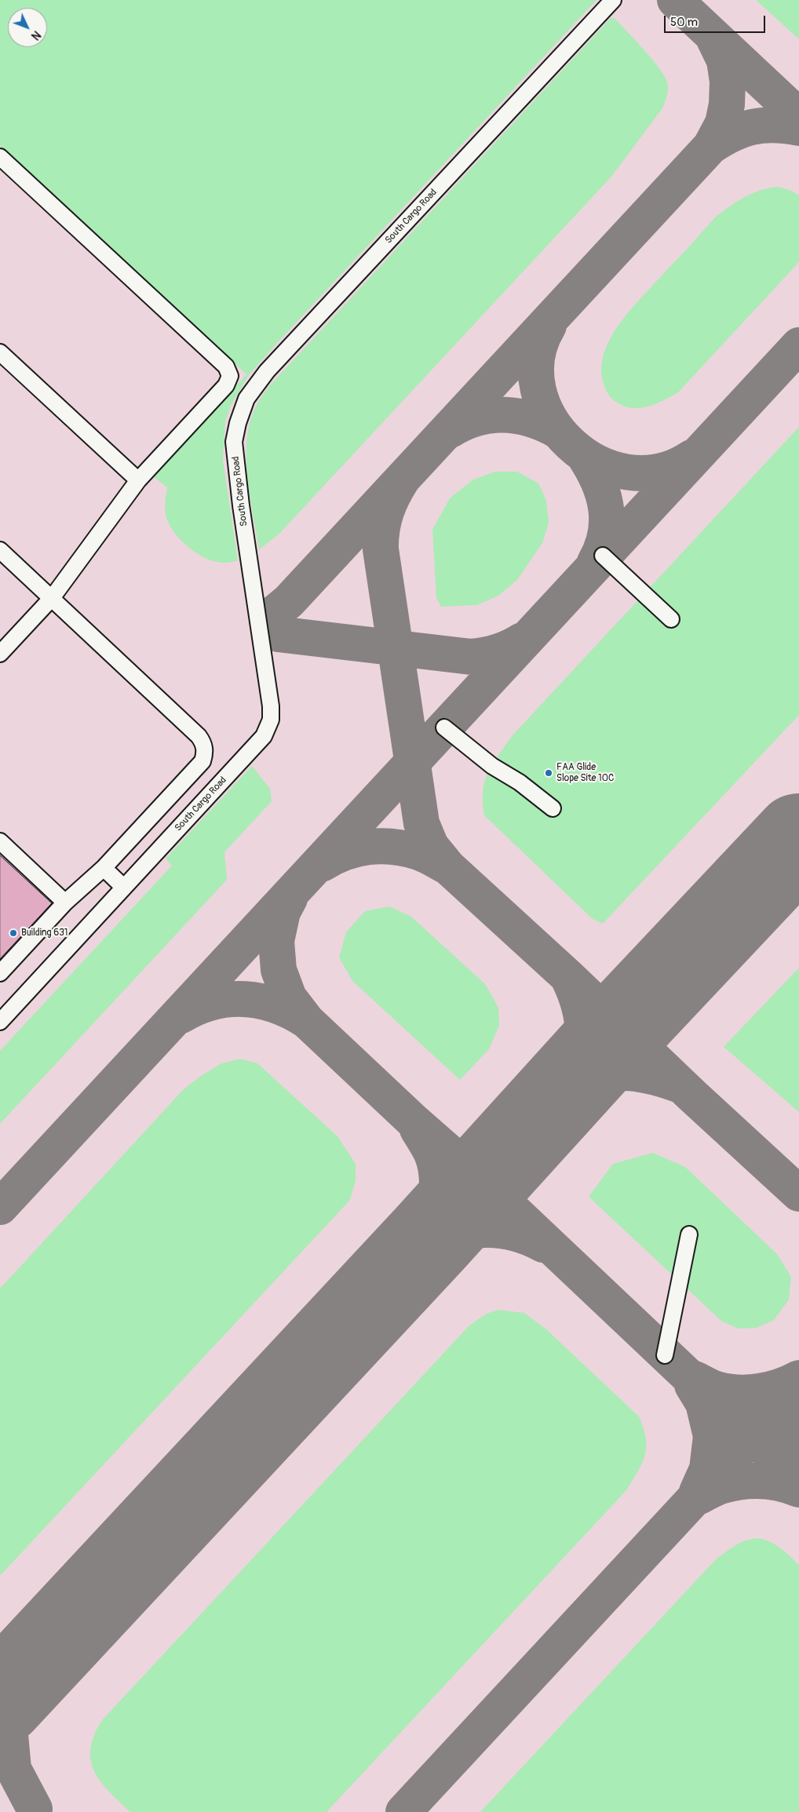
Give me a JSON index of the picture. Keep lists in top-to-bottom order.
{
  "streets": {
    "lane": ["South Cargo Road"]
  },
  "places": ["FAA Glide Slope Site 10C", "Building 631"],
  "scale_bar": "50 m",
  "north": "bottom right"
}
